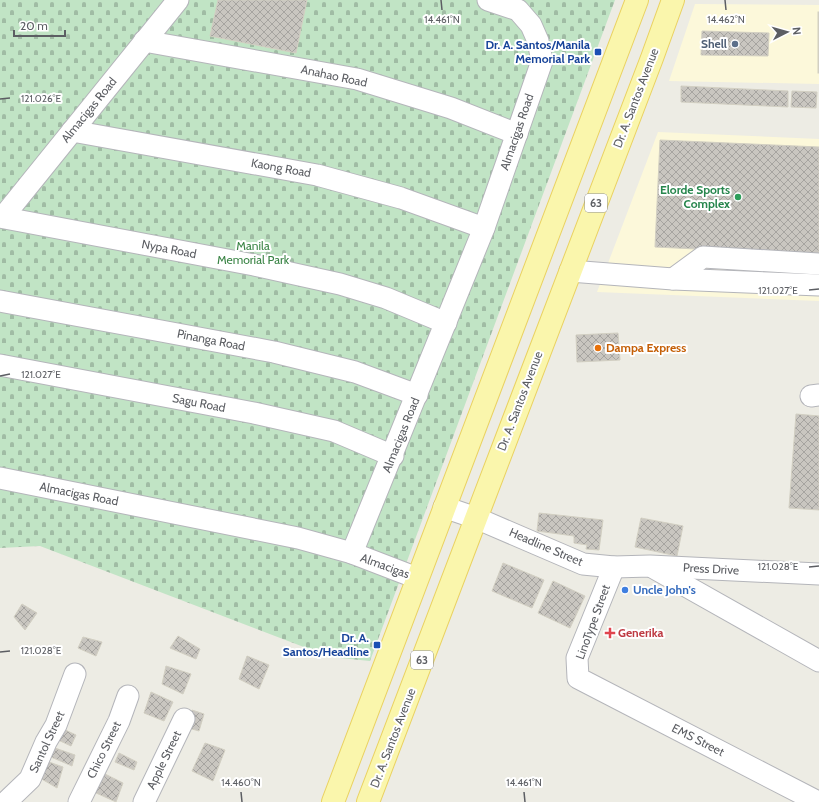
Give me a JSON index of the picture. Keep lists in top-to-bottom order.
{
  "streets": {
    "main road": ["Dr. A. Santos Avenue", "63"],
    "street": [
      "Anahao Road",
      "Almacigas Road",
      "Kaong Road",
      "Nypa Road",
      "Pinanga Road",
      "Sagu Road",
      "Headline Street",
      "Almacigas",
      "Press Drive",
      "LinoType Street",
      "EMS Street",
      "Santol Street",
      "Chico Street",
      "Apple Street"
    ]
  },
  "crossings": [
    ["Anahao Road", "Almacigas Road"],
    ["Dr. A. Santos Avenue", "Headline Street"],
    ["Almacigas Road", "Kaong Road"],
    ["Almacigas Road", "Nypa Road"],
    ["Almacigas Road", "Pinanga Road"],
    ["Almacigas Road", "Sagu Road"],
    ["Almacigas Road", "Almacigas"],
    ["Headline Street", "Press Drive"],
    ["Headline Street", "LinoType Street"],
    ["LinoType Street", "EMS Street"]
  ],
  "parks": ["Manila Memorial Park"],
  "places": {
    "other": [
      "Shell",
      "Elorde Sports Complex",
      "Dampa Express",
      "Uncle John's"
    ],
    "transit": ["Dr. A. Santos/Manila Memorial Park", "Dr. A. Santos/Headline"],
    "health": ["Generika"]
  },
  "scale_bar": "20 m",
  "north": "right",
  "coordinates": [
    "14.461°N",
    "14.462°N",
    "121.026°E",
    "121.027°E",
    "121.028°E",
    "14.460°N"
  ]
}
